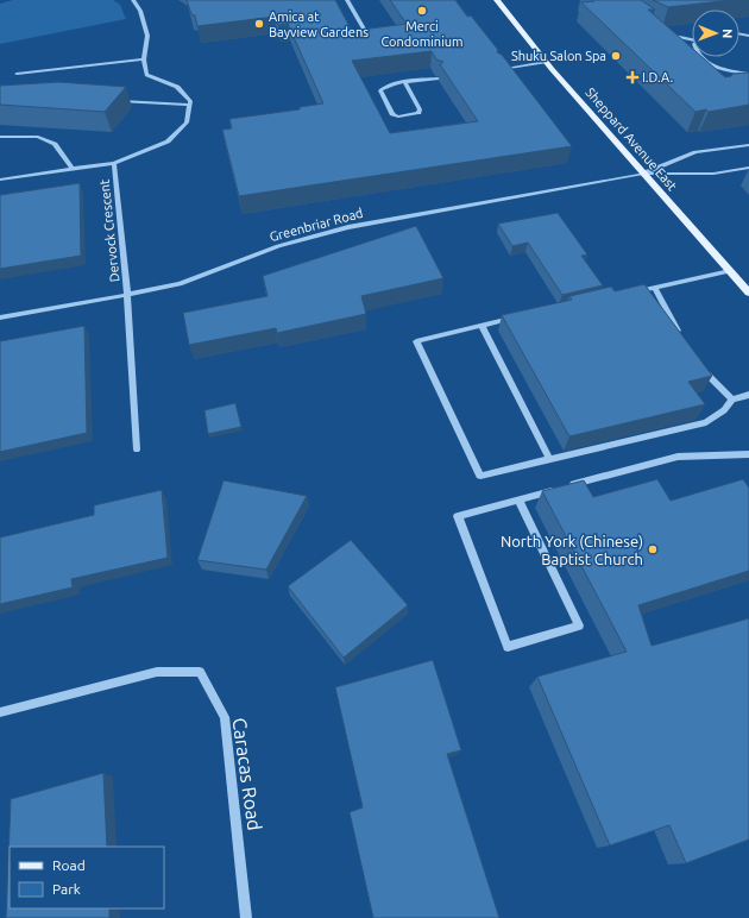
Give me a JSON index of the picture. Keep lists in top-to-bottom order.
{
  "streets": {
    "main road": ["Sheppard Avenue East"],
    "street": ["Greenbriar Road", "Dervock Crescent", "Caracas Road"]
  },
  "crossings": [
    ["Sheppard Avenue East", "Greenbriar Road"],
    ["Greenbriar Road", "Dervock Crescent"]
  ],
  "places": {
    "other": [
      "Merci Condominium",
      "Amica at Bayview Gardens",
      "Shuku Salon Spa",
      "North York (Chinese) Baptist Church"
    ],
    "health": ["I.D.A."]
  },
  "legend": ["Road", "Park"],
  "north": "right"
}
